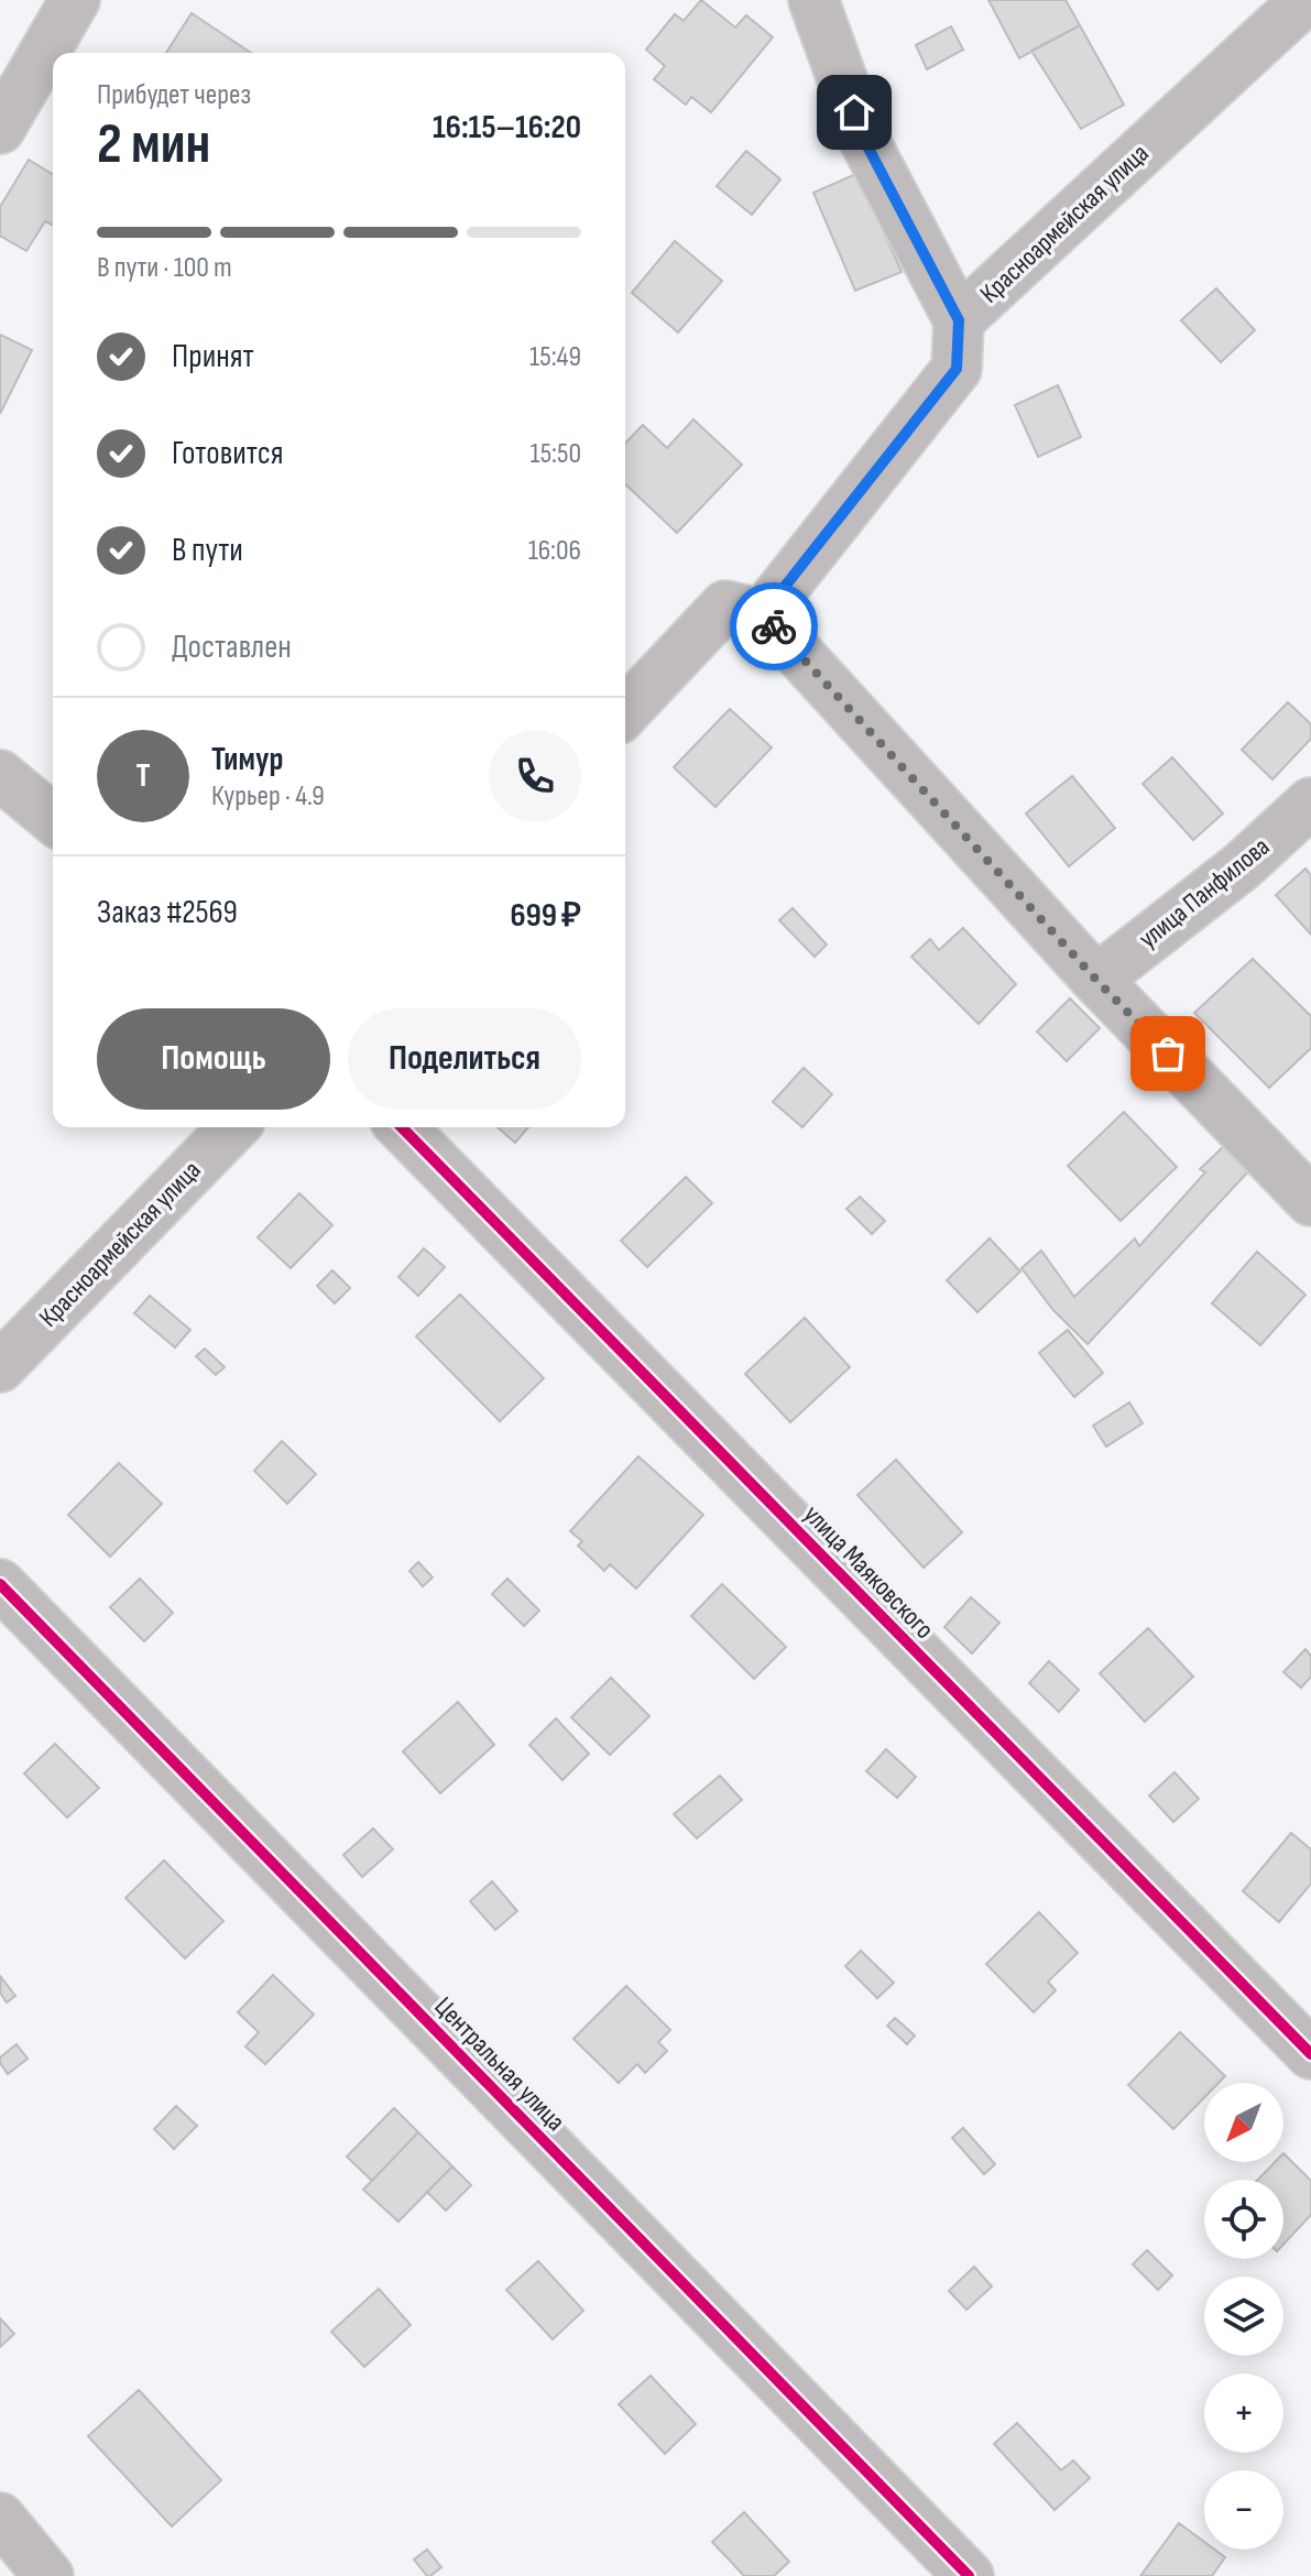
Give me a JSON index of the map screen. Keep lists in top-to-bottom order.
{
  "streets": {
    "street": [
      "Красноармейская улица",
      "улица Панфилова",
      "улица Маяковского",
      "Центральная улица"
    ]
  },
  "north": "bottom left",
  "page": {
    "heading": ["2 мин", "Прибудет через", "16:15–16:20"],
    "panel": [
      "Тимур",
      "Курьер · 4.9",
      "Заказ #2569",
      "699 ₽"
    ],
    "bar": "В пути · 100 m",
    "list": [
      ["Принят", "15:49"],
      ["Готовится", "15:50"],
      ["В пути", "16:06"],
      "Доставлен"
    ],
    "round": "Т",
    "buttons": ["Помощь", "Поделиться"],
    "map_buttons": ["+", "−"]
  }
}
